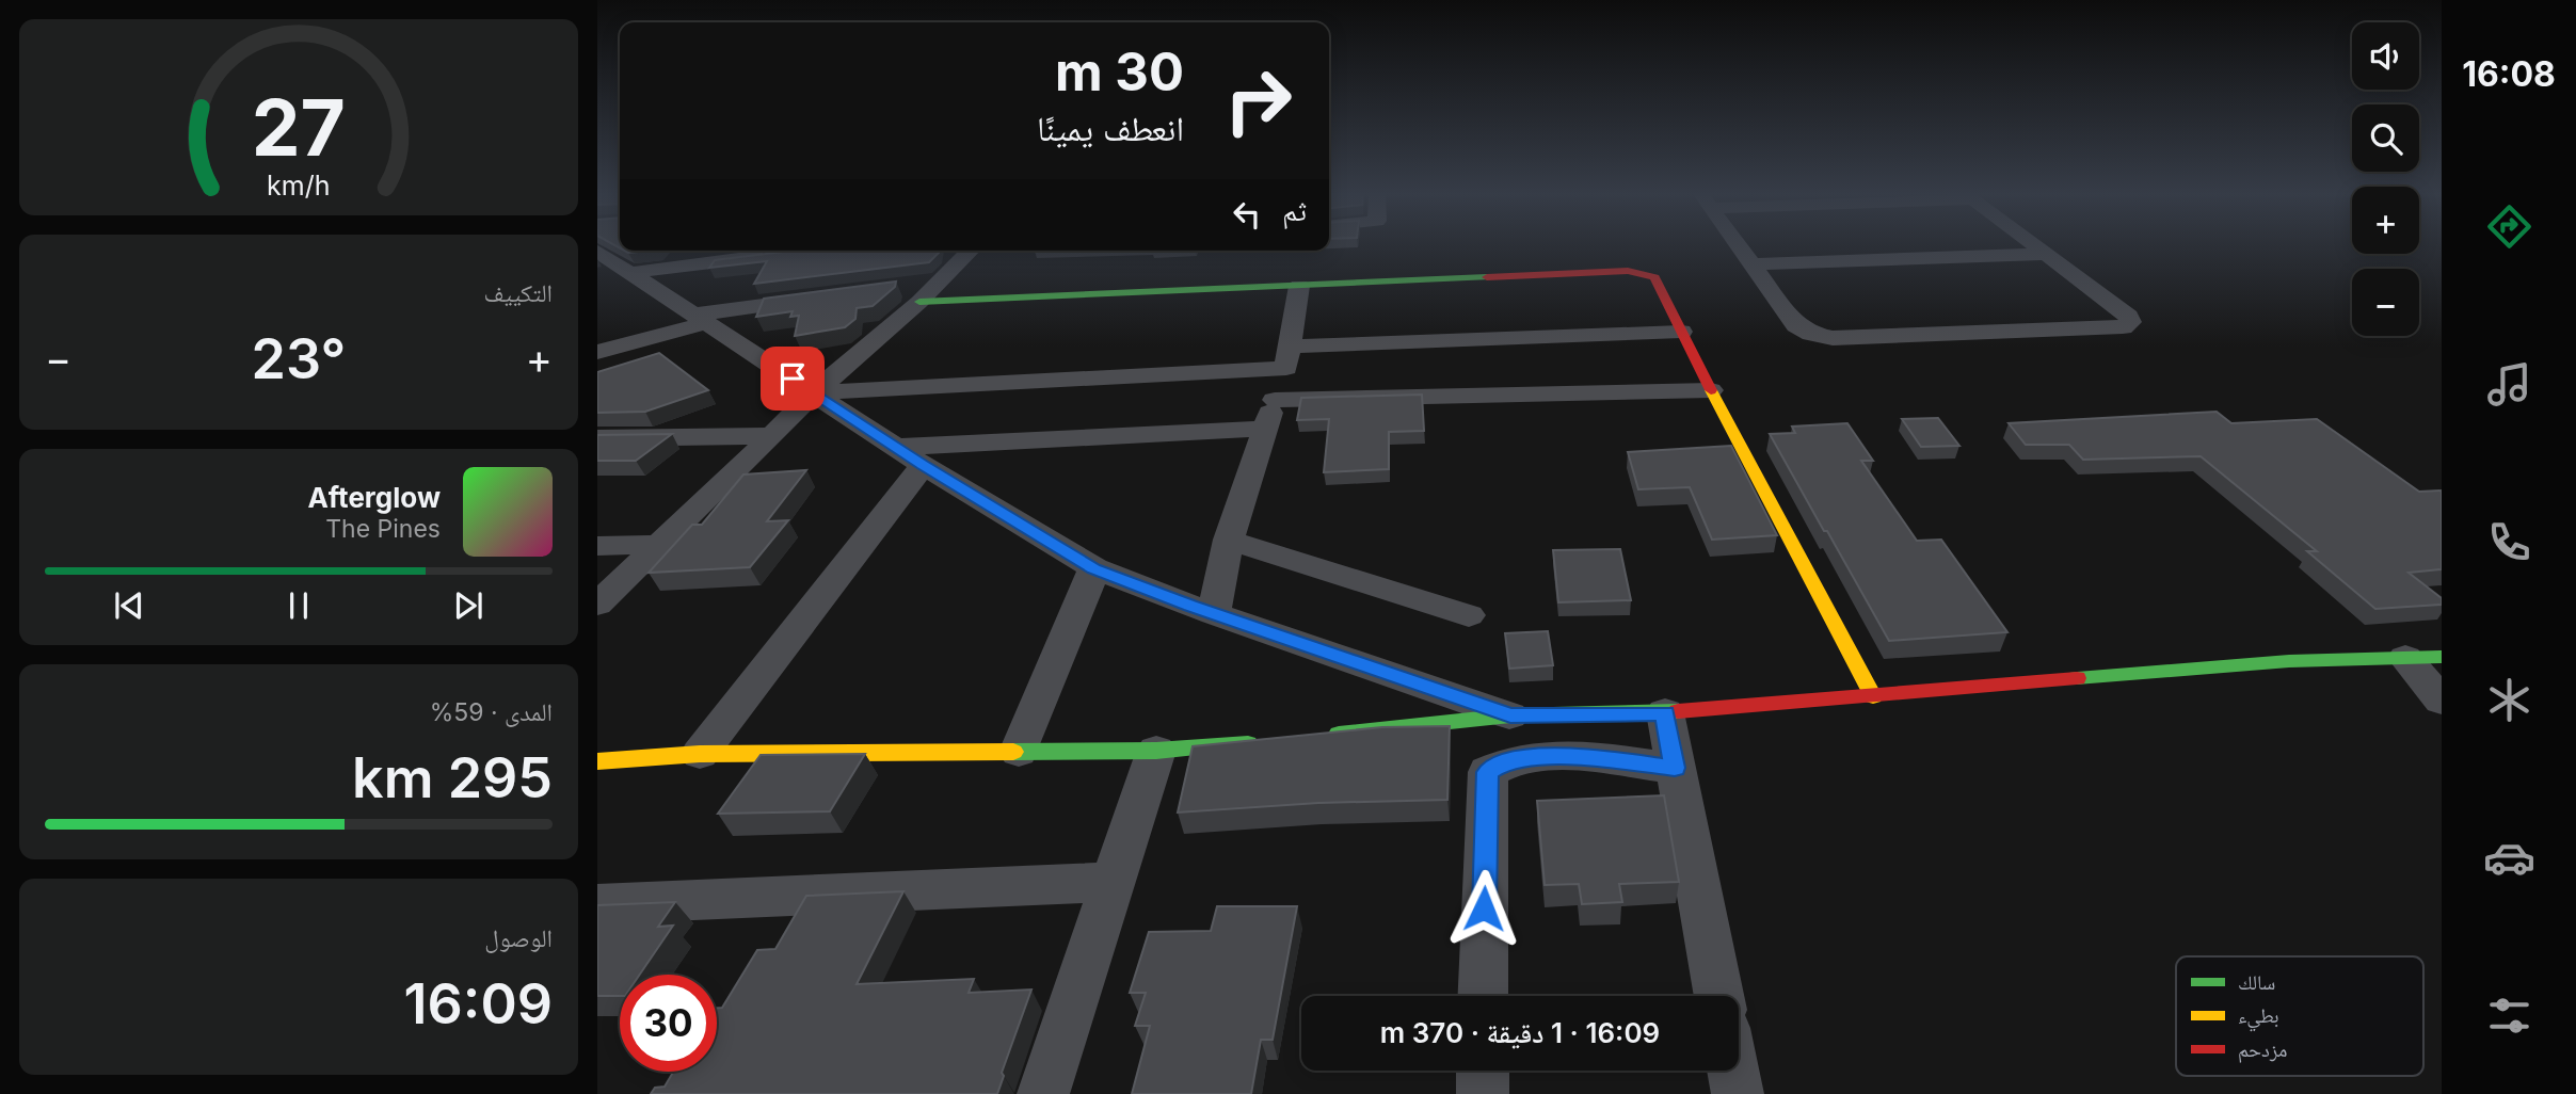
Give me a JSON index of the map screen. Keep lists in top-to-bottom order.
{
  "legend": ["سالك", "بطيء", "مزدحم"],
  "page": {
    "tabs": "16:08",
    "map_buttons": ["+", "−"],
    "turn": ["30 m", "انعطف يمينًا"],
    "then": "ثم",
    "tile": [
      "التكييف",
      ["المدى · 59%", "295 km"],
      ["الوصول", "16:09"]
    ],
    "heat": ["−", "23°", "+"],
    "song": ["Afterglow", "The Pines"],
    "limit": "30",
    "trip": "16:09 · 1 دقيقة · 370 m",
    "gauge": ["27", "km/h"]
  }
}
